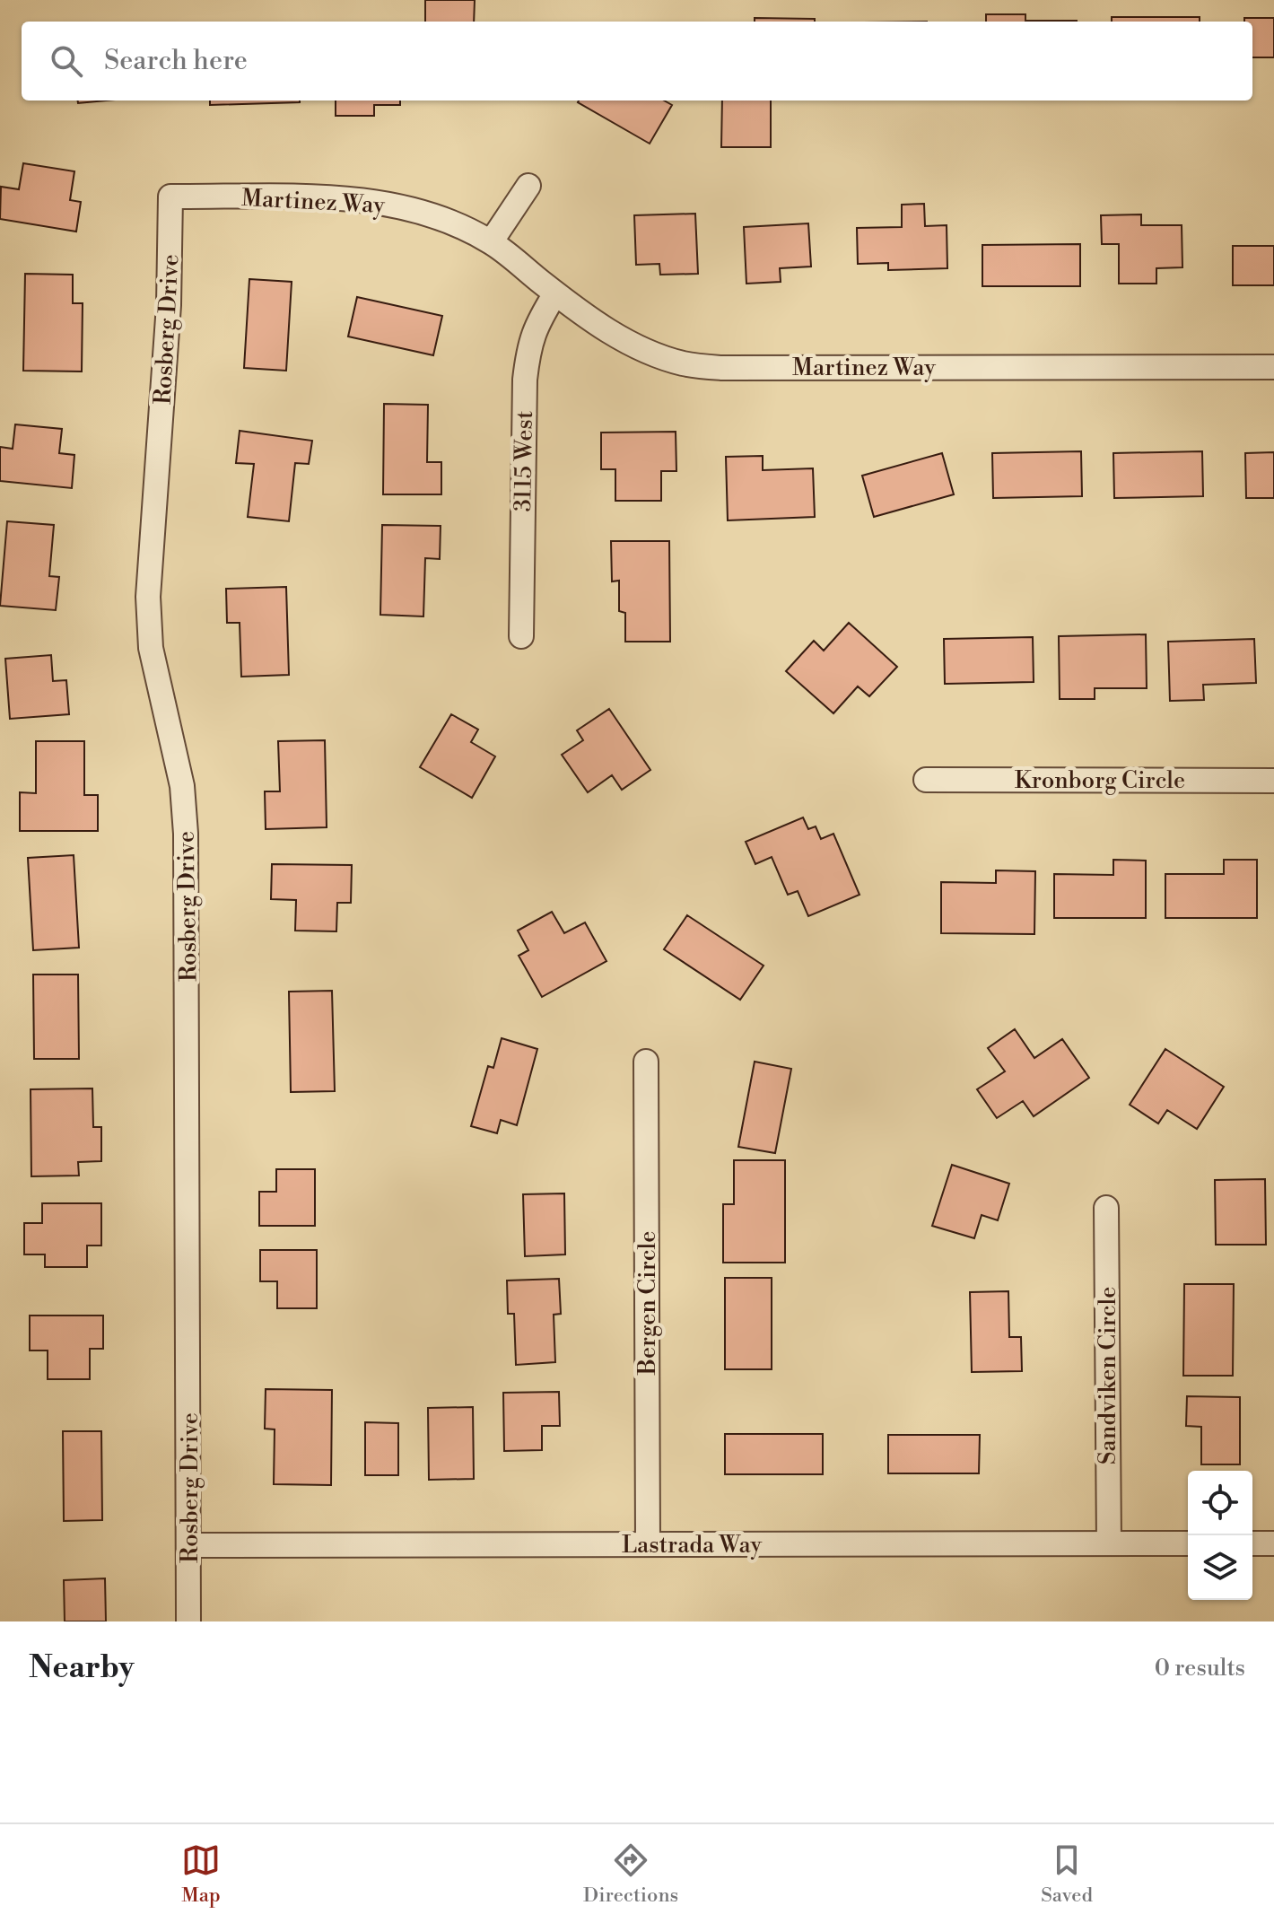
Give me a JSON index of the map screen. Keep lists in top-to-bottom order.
{
  "streets": {
    "street": [
      "Martinez Way",
      "Rosberg Drive",
      "3115 West",
      "Kronborg Circle",
      "Bergen Circle",
      "Sandviken Circle",
      "Lastrada Way"
    ]
  },
  "crossings": [
    ["Martinez Way", "Rosberg Drive"],
    ["Martinez Way", "3115 West"],
    ["Rosberg Drive", "Lastrada Way"],
    ["Bergen Circle", "Lastrada Way"],
    ["Sandviken Circle", "Lastrada Way"]
  ],
  "page": {
    "search": "Search here",
    "heading": ["Nearby", "0 results"],
    "nav": ["Map", "Directions", "Saved"]
  }
}
